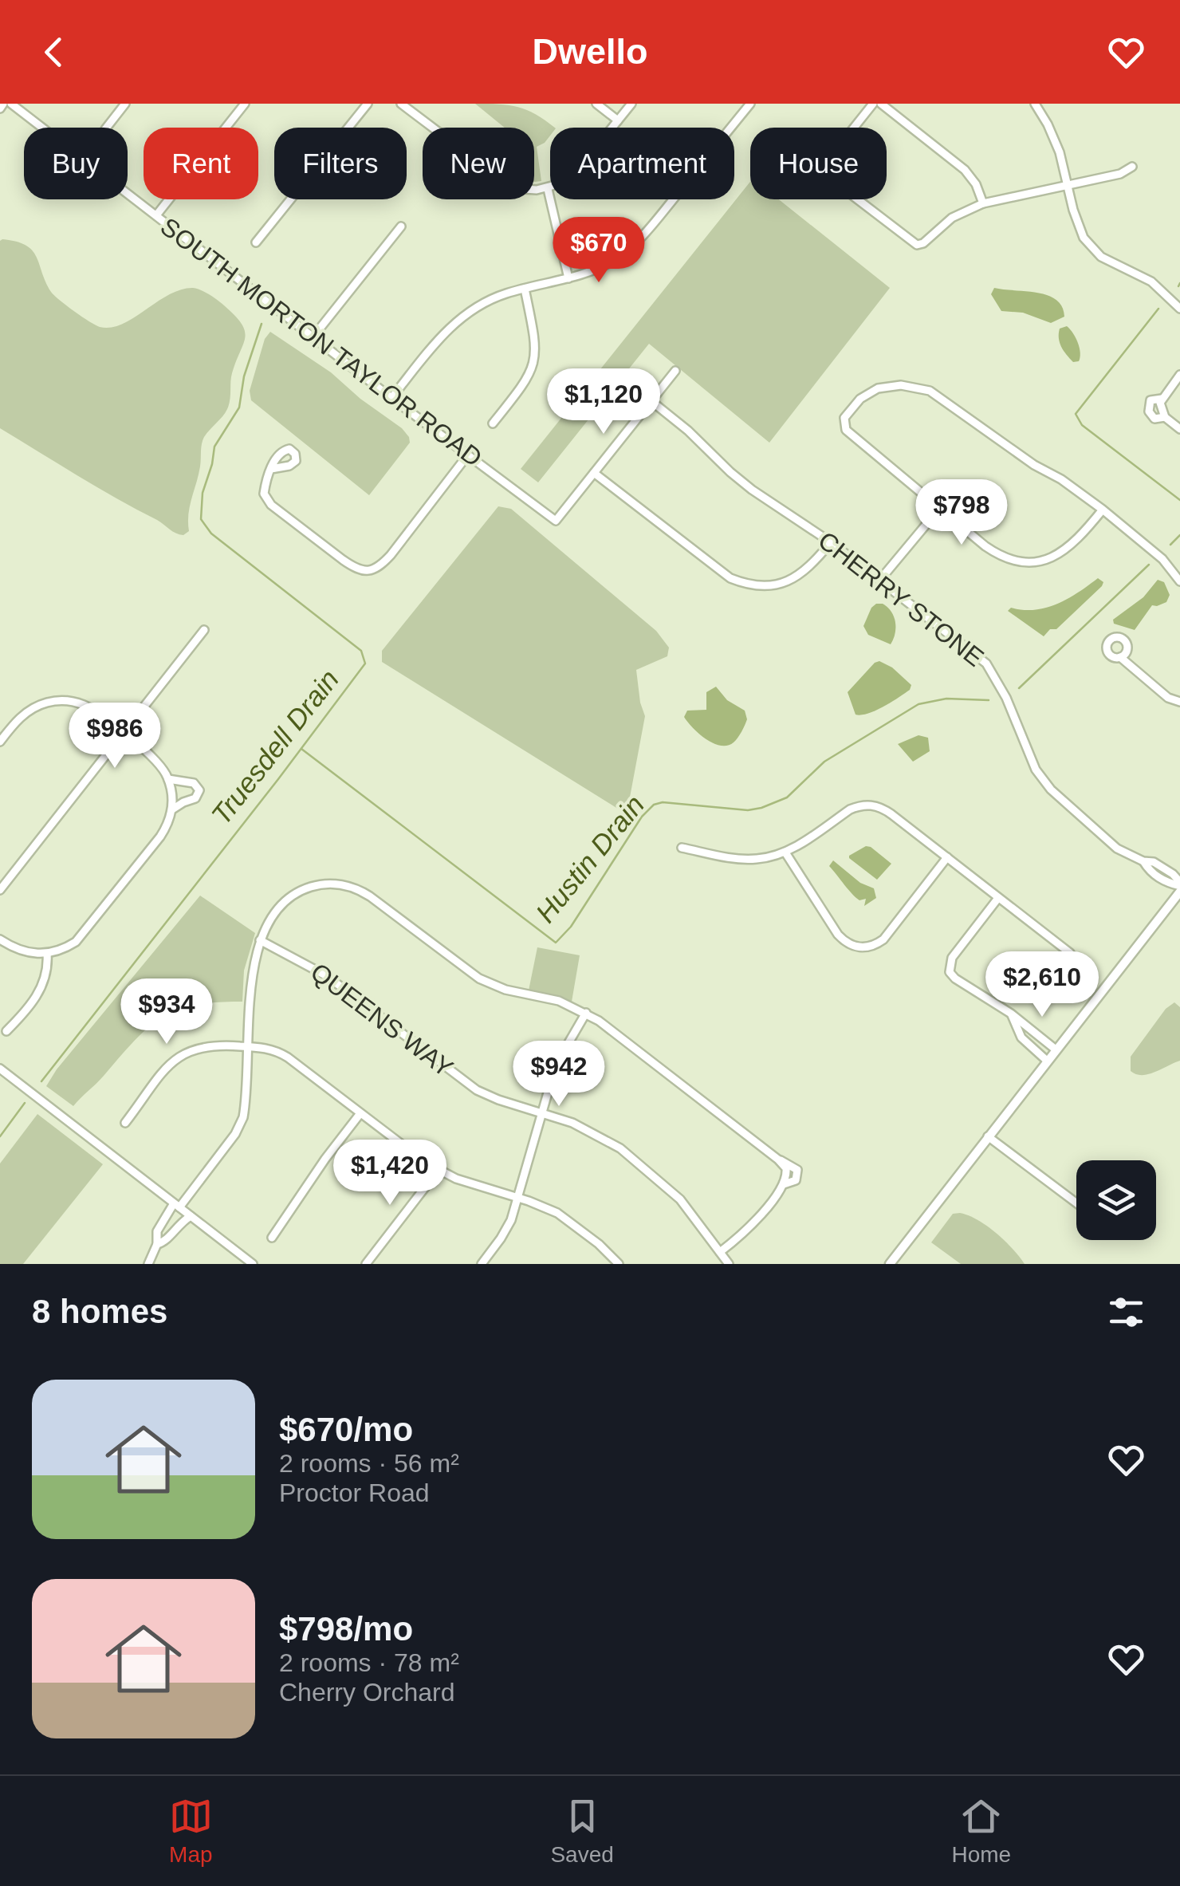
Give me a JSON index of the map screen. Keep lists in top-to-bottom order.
{
  "streets": {
    "street": ["SOUTH MORTON TAYLOR ROAD", "CHERRY STONE", "QUEENS WAY"]
  },
  "water": ["Truesdell Drain", "Hustin Drain"],
  "page": {
    "header": "Dwello",
    "chip": [
      "Buy",
      "Rent",
      "Filters",
      "New",
      "Apartment",
      "House"
    ],
    "price": [
      "$670",
      "$1,120",
      "$798",
      "$986",
      "$2,610",
      "$934",
      "$942",
      "$1,420"
    ],
    "heading": "8 homes",
    "list": [
      {
        "name": "$670/mo",
        "note": "2 rooms · 56 m² · Proctor Road"
      },
      {
        "name": "$798/mo",
        "note": "2 rooms · 78 m² · Cherry Orchard"
      }
    ],
    "tabs": ["Map", "Saved", "Home"]
  }
}
